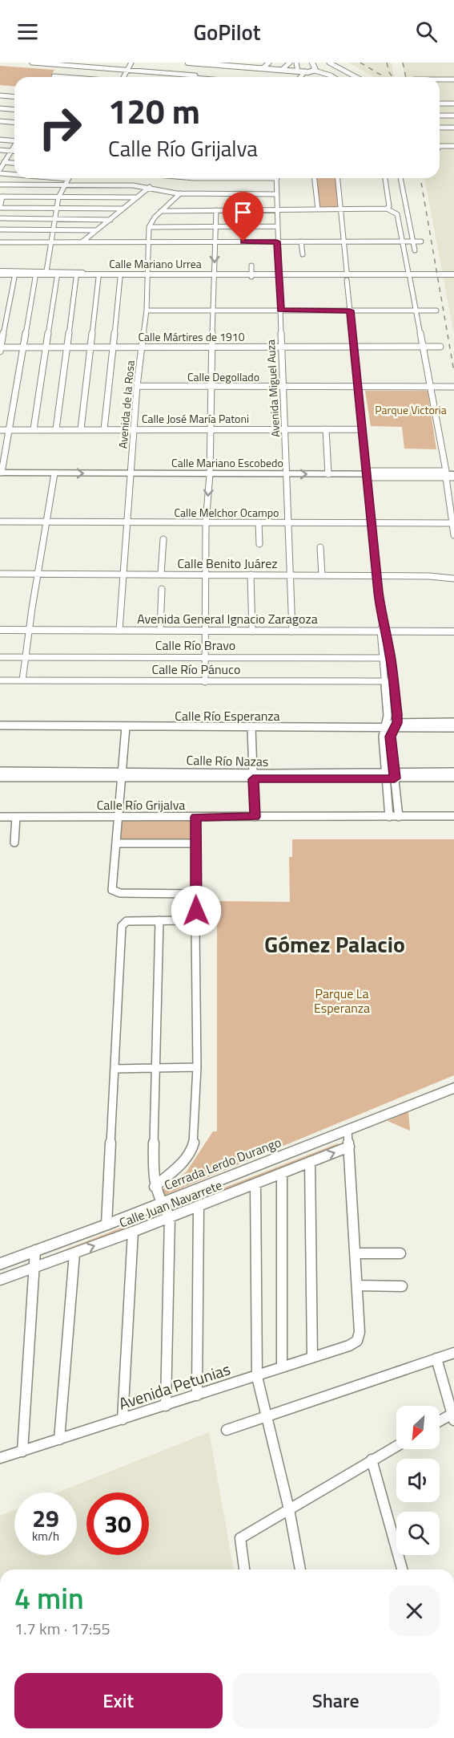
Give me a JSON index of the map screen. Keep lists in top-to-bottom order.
{
  "streets": {
    "main road": ["Calle Mariano Urrea", "Calle Mariano Escobedo", "Cerrada Lerdo Durango"],
    "street": [
      "Calle Mártires de 1910",
      "Calle Degollado",
      "Avenida Miguel Auza",
      "Avenida de la Rosa",
      "Calle José María Patoni",
      "Calle Melchor Ocampo",
      "Calle Benito Juárez",
      "Avenida General Ignacio Zaragoza",
      "Calle Río Bravo",
      "Calle Río Pánuco",
      "Calle Río Esperanza",
      "Calle Río Nazas",
      "Calle Río Grijalva",
      "Calle Juan Navarrete",
      "Avenida Petunias"
    ]
  },
  "crossings": [
    ["Calle Mariano Urrea", "Avenida Miguel Auza"],
    ["Calle Mariano Urrea", "Avenida de la Rosa"],
    ["Calle Mártires de 1910", "Avenida Miguel Auza"],
    ["Calle Mártires de 1910", "Avenida de la Rosa"],
    ["Calle Degollado", "Avenida Miguel Auza"],
    ["Calle Degollado", "Avenida de la Rosa"],
    ["Avenida Miguel Auza", "Calle José María Patoni"],
    ["Avenida Miguel Auza", "Calle Mariano Escobedo"],
    ["Avenida Miguel Auza", "Calle Melchor Ocampo"],
    ["Avenida Miguel Auza", "Calle Benito Juárez"],
    ["Avenida Miguel Auza", "Avenida General Ignacio Zaragoza"],
    ["Avenida de la Rosa", "Calle José María Patoni"],
    ["Avenida de la Rosa", "Calle Mariano Escobedo"],
    ["Avenida de la Rosa", "Calle Melchor Ocampo"],
    ["Avenida de la Rosa", "Calle Benito Juárez"],
    ["Avenida de la Rosa", "Avenida General Ignacio Zaragoza"]
  ],
  "districts": ["Gómez Palacio"],
  "parks": ["Parque Victoria", "Parque La Esperanza"],
  "north": "bottom left",
  "page": {
    "header": "GoPilot",
    "turn": ["120 m", "Calle Río Grijalva"],
    "speed": "29 km/h",
    "limit": "30",
    "heading": ["4 min", "1.7 km · 17:55"],
    "buttons": ["Exit", "Share"]
  }
}
